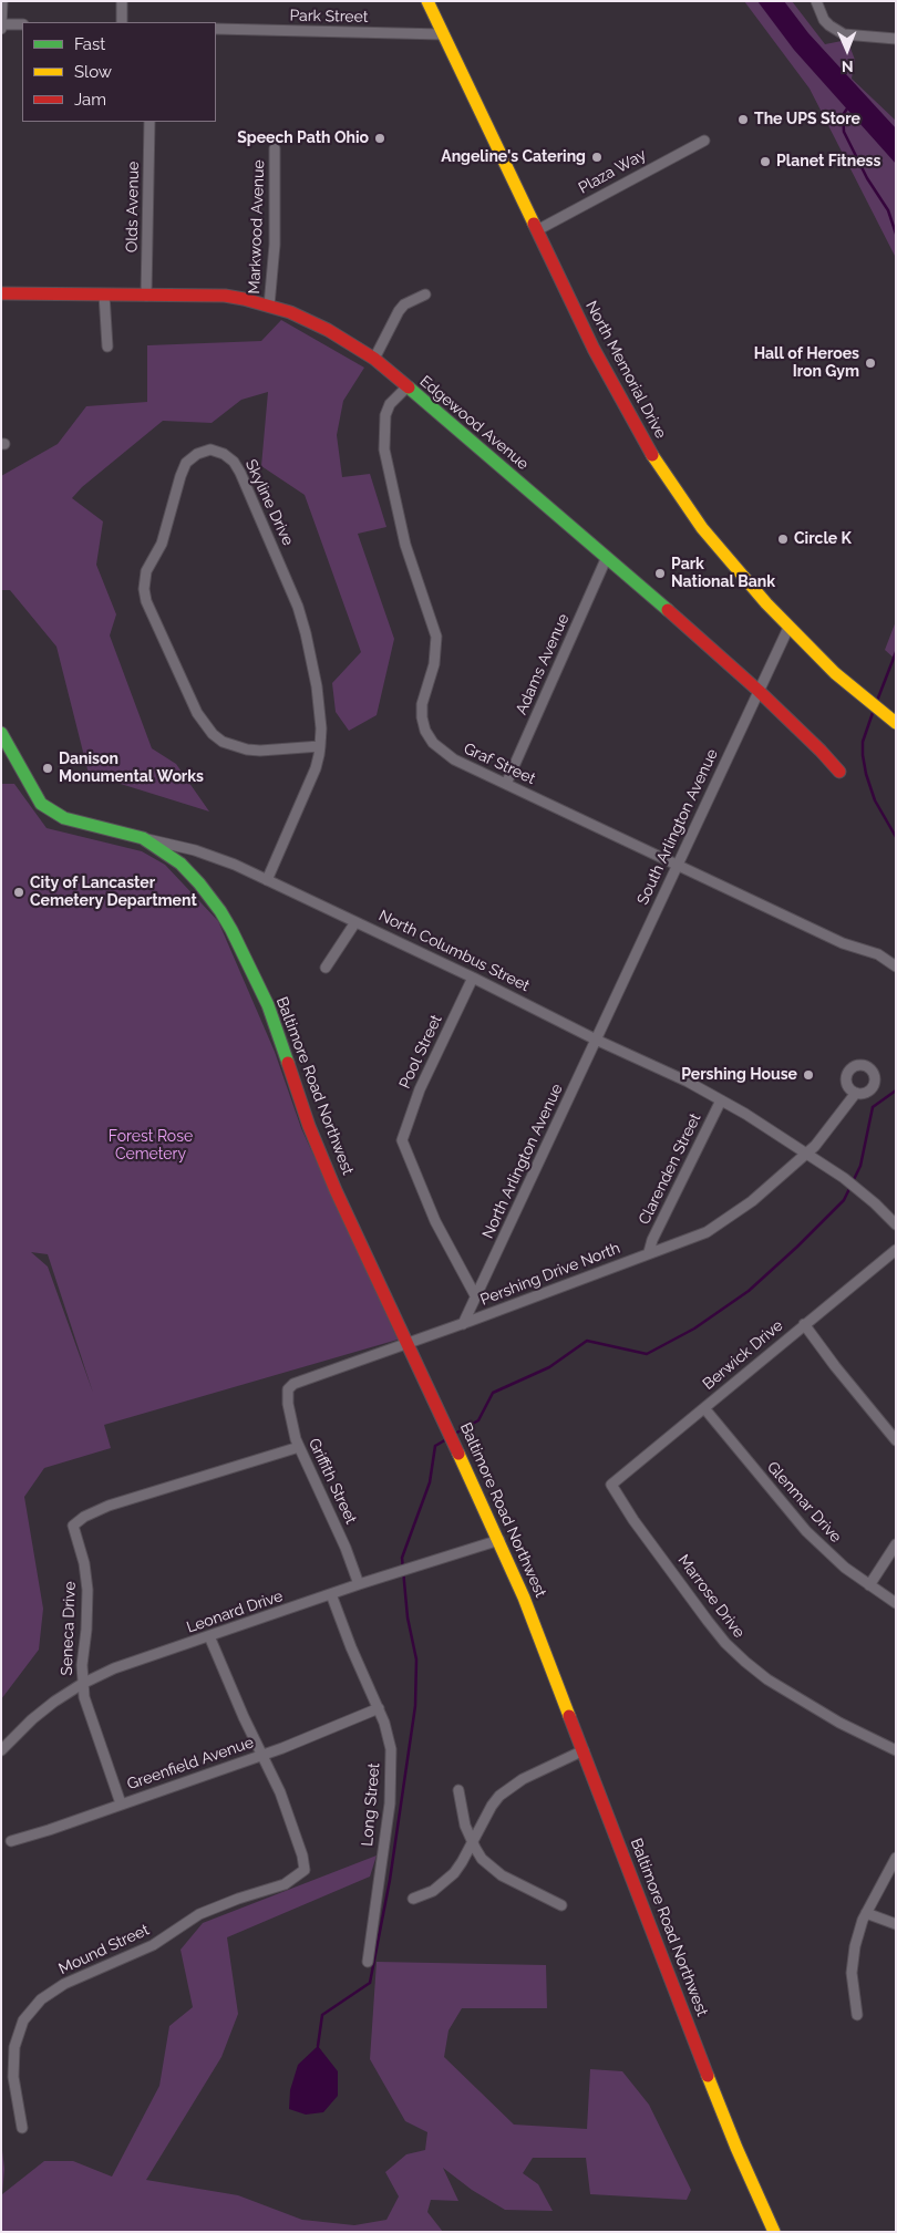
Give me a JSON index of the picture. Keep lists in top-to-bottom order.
{
  "streets": {
    "main road": [
      "North Memorial Drive",
      "Edgewood Avenue",
      "North Columbus Street",
      "Baltimore Road Northwest"
    ],
    "street": [
      "Park Street",
      "Plaza Way",
      "Olds Avenue",
      "Markwood Avenue",
      "Skyline Drive",
      "Adams Avenue",
      "Graf Street",
      "South Arlington Avenue",
      "Pool Street",
      "North Arlington Avenue",
      "Clarenden Street",
      "Pershing Drive North",
      "Berwick Drive",
      "Griffith Street",
      "Glenmar Drive",
      "Marrose Drive",
      "Leonard Drive",
      "Seneca Drive",
      "Greenfield Avenue",
      "Long Street",
      "Mound Street"
    ]
  },
  "crossings": [
    ["Park Street", "North Memorial Drive"],
    ["Plaza Way", "North Memorial Drive"],
    ["Olds Avenue", "Edgewood Avenue"],
    ["Markwood Avenue", "Edgewood Avenue"],
    ["North Memorial Drive", "South Arlington Avenue"],
    ["Edgewood Avenue", "Adams Avenue"],
    ["Edgewood Avenue", "Graf Street"],
    ["Edgewood Avenue", "South Arlington Avenue"],
    ["Skyline Drive", "North Columbus Street"],
    ["Adams Avenue", "Graf Street"],
    ["Graf Street", "South Arlington Avenue"],
    ["South Arlington Avenue", "North Columbus Street"],
    ["South Arlington Avenue", "North Arlington Avenue"],
    ["North Columbus Street", "Pool Street"],
    ["North Columbus Street", "Baltimore Road Northwest"],
    ["North Columbus Street", "North Arlington Avenue"],
    ["North Columbus Street", "Clarenden Street"],
    ["North Columbus Street", "Pershing Drive North"],
    ["Pool Street", "North Arlington Avenue"],
    ["Baltimore Road Northwest", "Pershing Drive North"],
    ["Baltimore Road Northwest", "Leonard Drive"],
    ["North Arlington Avenue", "Pershing Drive North"],
    ["Clarenden Street", "Pershing Drive North"],
    ["Pershing Drive North", "Griffith Street"],
    ["Berwick Drive", "Glenmar Drive"],
    ["Berwick Drive", "Marrose Drive"],
    ["Griffith Street", "Leonard Drive"],
    ["Griffith Street", "Seneca Drive"],
    ["Leonard Drive", "Seneca Drive"],
    ["Leonard Drive", "Long Street"],
    ["Seneca Drive", "Greenfield Avenue"],
    ["Greenfield Avenue", "Long Street"],
    ["Greenfield Avenue", "Mound Street"]
  ],
  "parks": ["Forest Rose Cemetery"],
  "places": [
    "The UPS Store",
    "Speech Path Ohio",
    "Angeline's Catering",
    "Planet Fitness",
    "Hall of Heroes Iron Gym",
    "Circle K",
    "Park National Bank",
    "Danison Monumental Works",
    "City of Lancaster Cemetery Department",
    "Pershing House"
  ],
  "legend": ["Fast", "Slow", "Jam"],
  "north": "bottom"
}
